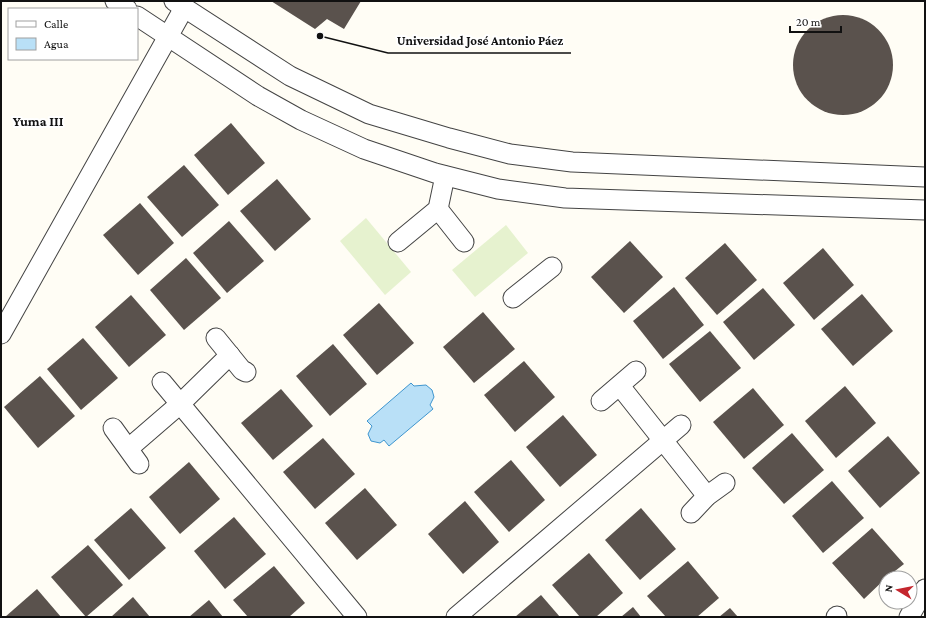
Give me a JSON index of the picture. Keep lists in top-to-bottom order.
{
  "districts": ["Yuma III"],
  "places": ["Universidad José Antonio Páez"],
  "legend": ["Calle", "Agua"],
  "scale_bar": "20 m",
  "north": "left"
}
